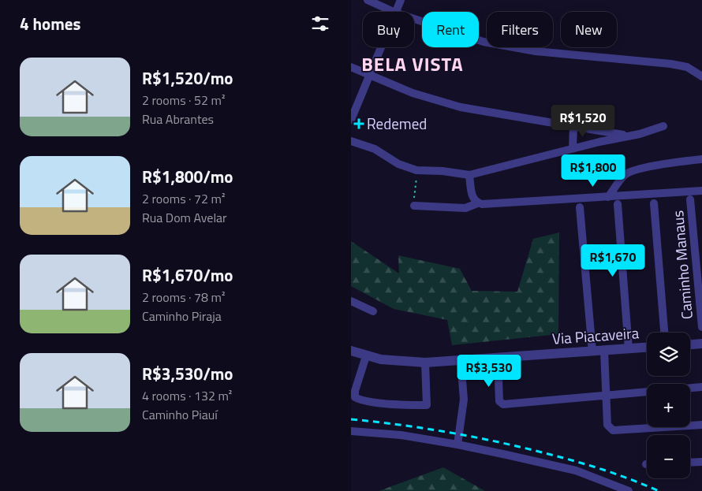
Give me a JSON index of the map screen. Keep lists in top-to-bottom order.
{
  "streets": {
    "street": ["Caminho Manaus", "Via Piacaveira"]
  },
  "districts": ["BELA VISTA"],
  "places": {
    "health": ["Redemed"]
  },
  "page": {
    "heading": "4 homes",
    "chip": [
      "Buy",
      "Rent",
      "Filters",
      "New"
    ],
    "list": [
      {
        "name": "R$1,520/mo",
        "note": "2 rooms · 52 m² · Rua Abrantes"
      },
      {
        "name": "R$1,800/mo",
        "note": "2 rooms · 72 m² · Rua Dom Avelar"
      },
      {
        "name": "R$1,670/mo",
        "note": "2 rooms · 78 m² · Caminho Piraja"
      },
      {
        "name": "R$3,530/mo",
        "note": "4 rooms · 132 m² · Caminho Piauí"
      }
    ],
    "price": [
      "R$1,520",
      "R$1,800",
      "R$1,670",
      "R$3,530"
    ],
    "map_buttons": ["+", "−"]
  }
}
